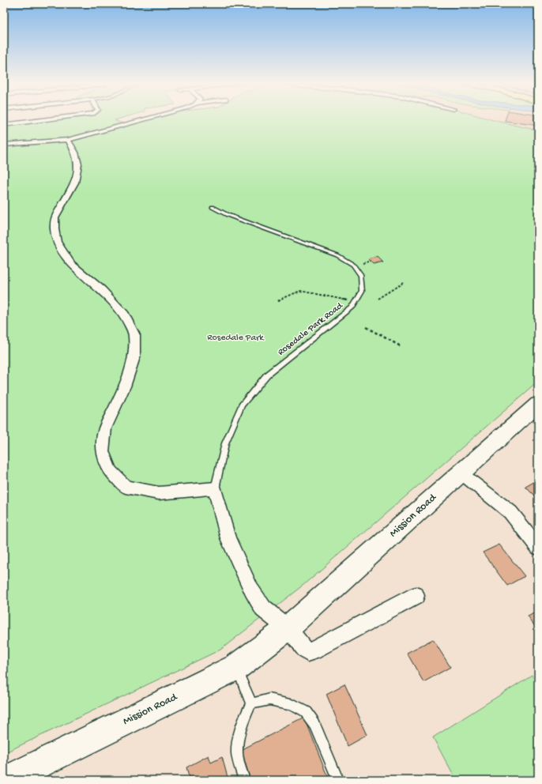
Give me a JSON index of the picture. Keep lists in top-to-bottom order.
{
  "streets": {
    "main road": ["Mission Road"],
    "lane": ["Rosedale Park Road"]
  },
  "parks": ["Rosedale Park"]
}
